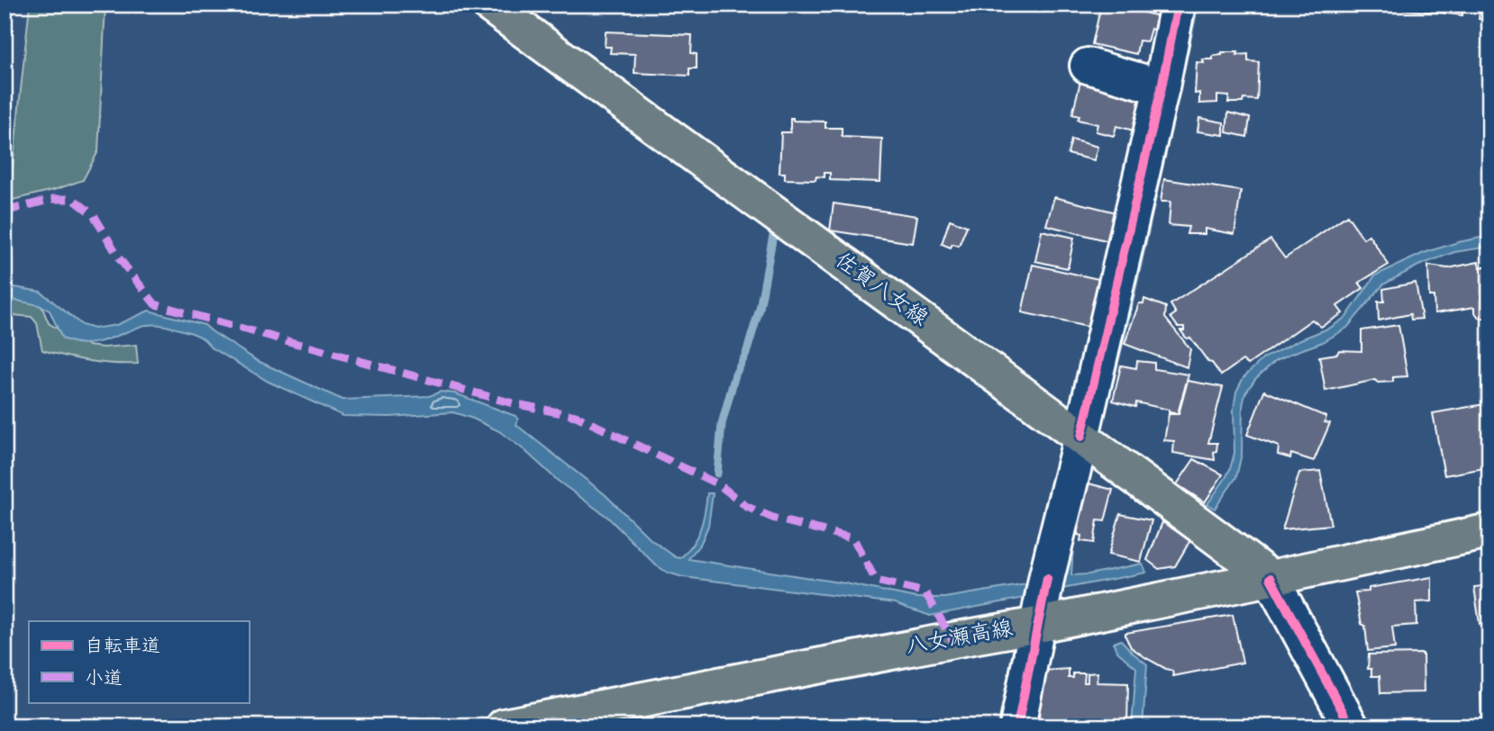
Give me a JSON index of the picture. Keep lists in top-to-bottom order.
{
  "streets": {
    "main road": ["佐賀八女線", "八女瀬高線"]
  },
  "crossings": [
    ["佐賀八女線", "八女瀬高線"]
  ],
  "legend": ["自転車道", "小道"]
}
